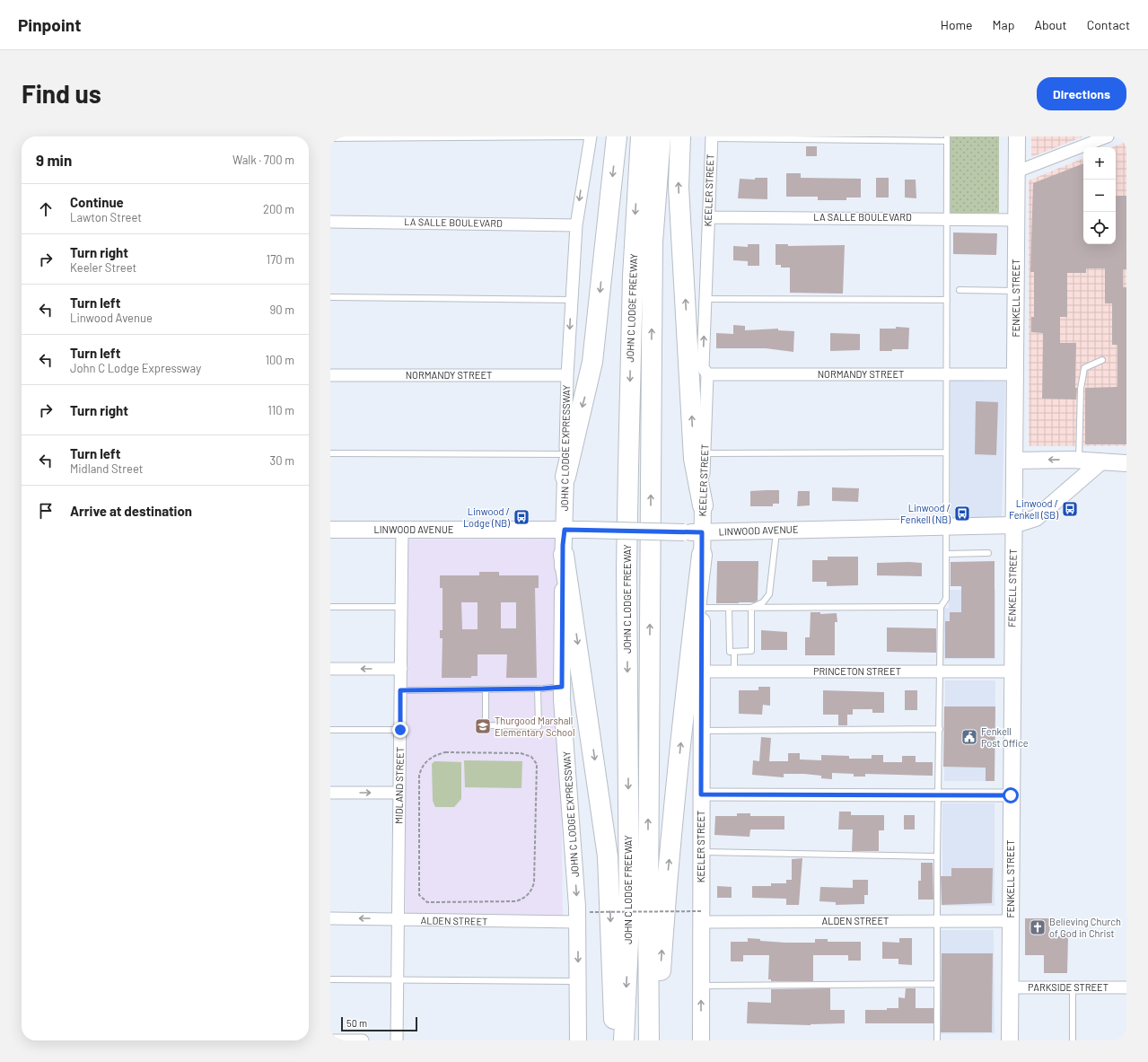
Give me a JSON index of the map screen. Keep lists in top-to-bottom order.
{
  "streets": {
    "highway": ["JOHN C LODGE FREEWAY"],
    "street": [
      "KEELER STREET",
      "LA SALLE BOULEVARD",
      "FENKELL STREET",
      "NORMANDY STREET",
      "JOHN C LODGE EXPRESSWAY",
      "LINWOOD AVENUE",
      "PRINCETON STREET",
      "MIDLAND STREET",
      "ALDEN STREET",
      "PARKSIDE STREET"
    ]
  },
  "crossings": [
    ["KEELER STREET", "LA SALLE BOULEVARD"],
    ["KEELER STREET", "NORMANDY STREET"],
    ["KEELER STREET", "LINWOOD AVENUE"],
    ["KEELER STREET", "PRINCETON STREET"],
    ["KEELER STREET", "ALDEN STREET"],
    ["LA SALLE BOULEVARD", "FENKELL STREET"],
    ["LA SALLE BOULEVARD", "JOHN C LODGE EXPRESSWAY"],
    ["FENKELL STREET", "NORMANDY STREET"],
    ["FENKELL STREET", "LINWOOD AVENUE"],
    ["FENKELL STREET", "PRINCETON STREET"],
    ["FENKELL STREET", "ALDEN STREET"],
    ["FENKELL STREET", "PARKSIDE STREET"],
    ["NORMANDY STREET", "JOHN C LODGE EXPRESSWAY"],
    ["JOHN C LODGE EXPRESSWAY", "LINWOOD AVENUE"],
    ["JOHN C LODGE EXPRESSWAY", "ALDEN STREET"],
    ["LINWOOD AVENUE", "MIDLAND STREET"],
    ["MIDLAND STREET", "ALDEN STREET"]
  ],
  "one_way": ["JOHN C LODGE EXPRESSWAY"],
  "places": {
    "bus stop": ["Linwood / Fenkell (SB)", "Linwood / Fenkell (NB)", "Linwood / Lodge (NB)"],
    "school or university": ["Thurgood Marshall Elementary School"],
    "public building": ["Fenkell Post Office"],
    "church": ["Believing Church of God in Christ"]
  },
  "scale_bar": "50 m",
  "page": {
    "header": "Pinpoint",
    "nav": [
      "Home",
      "Map",
      "About",
      "Contact"
    ],
    "buttons": "Directions",
    "title": "Find us",
    "heading": ["9 min", "Walk · 700 m"],
    "map_buttons": ["+", "−"],
    "list": [
      ["Continue", "Lawton Street", "200 m"],
      ["Turn right", "Keeler Street", "170 m"],
      ["Turn left", "Linwood Avenue", "90 m"],
      ["Turn left", "John C Lodge Expressway", "100 m"],
      ["Turn right", "110 m"],
      ["Turn left", "Midland Street", "30 m"],
      "Arrive at destination"
    ],
    "scale": "50 m"
  }
}
